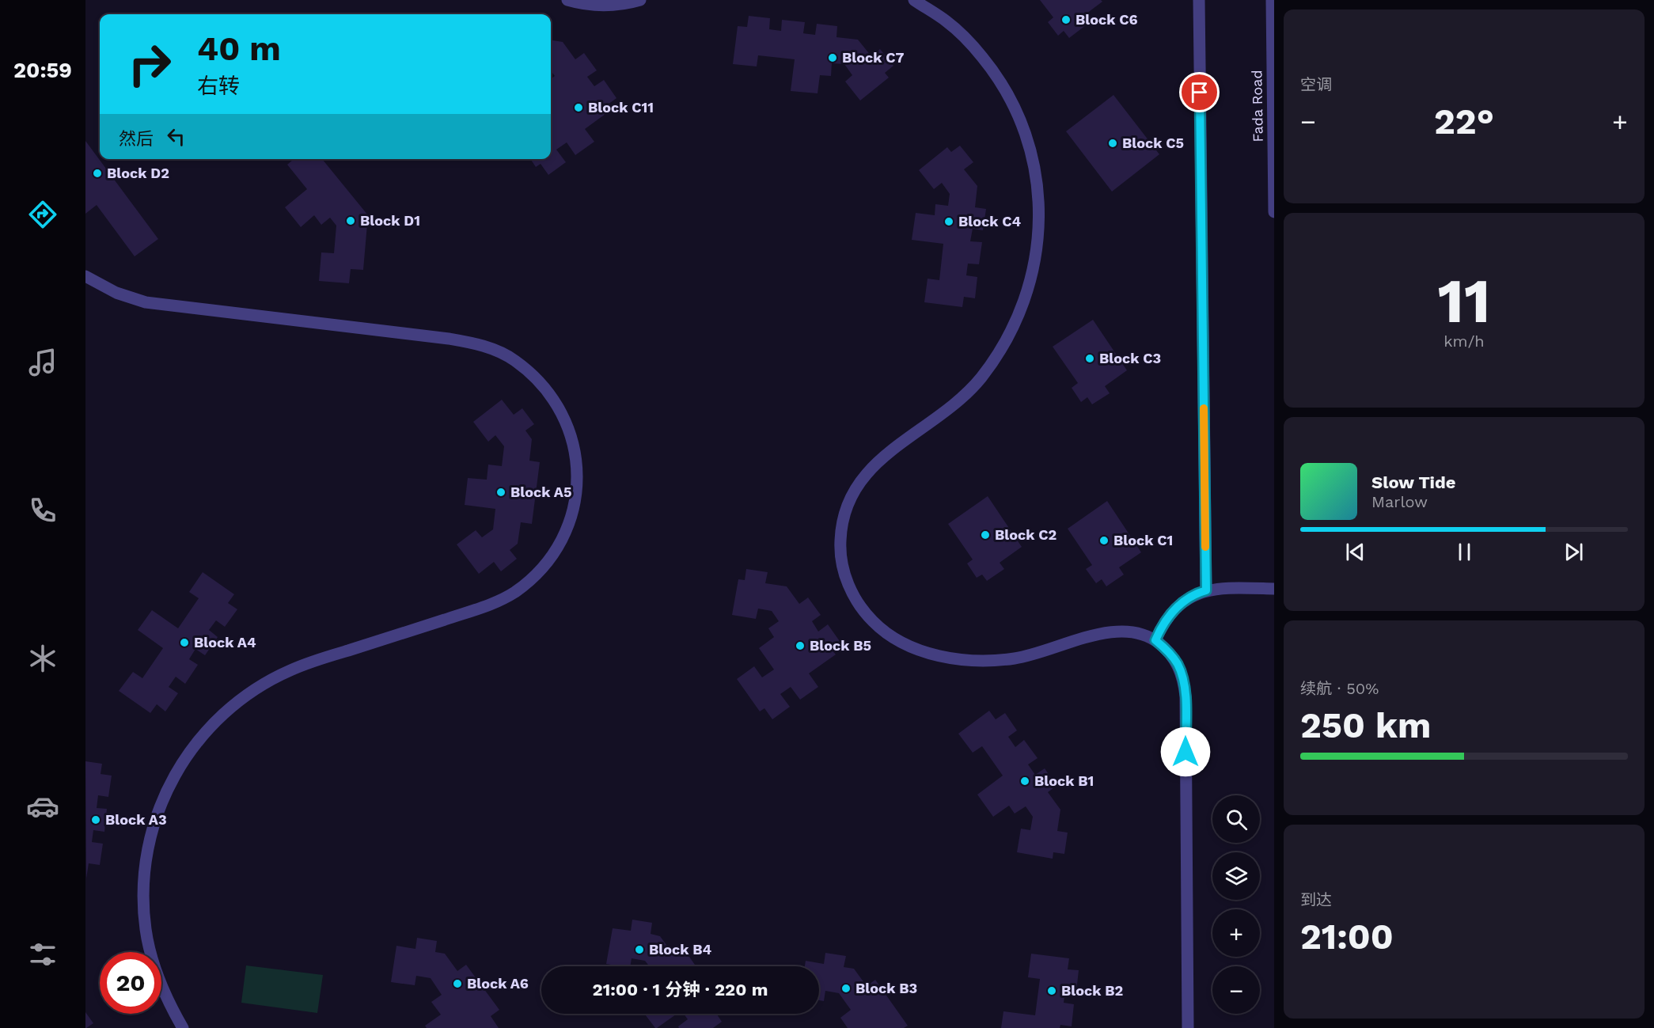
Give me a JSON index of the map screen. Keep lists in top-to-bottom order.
{
  "streets": {
    "street": ["Fada Road"]
  },
  "places": [
    "Block C6",
    "Block C7",
    "Block C11",
    "Block C5",
    "Block D2",
    "Block D1",
    "Block C4",
    "Block C3",
    "Block A5",
    "Block C2",
    "Block C1",
    "Block A4",
    "Block B5",
    "Block B1",
    "Block A3",
    "Block B4",
    "Block A6",
    "Block B3",
    "Block B2"
  ],
  "page": {
    "tabs": "20:59",
    "tile": [
      "空调",
      ["11", "km/h"],
      ["续航 · 50%", "250 km"],
      ["到达", "21:00"]
    ],
    "turn": ["40 m", "右转"],
    "heat": ["−", "22°", "+"],
    "then": "然后",
    "song": ["Slow Tide", "Marlow"],
    "map_buttons": ["+", "−"],
    "limit": "20",
    "trip": "21:00 · 1 分钟 · 220 m"
  }
}
